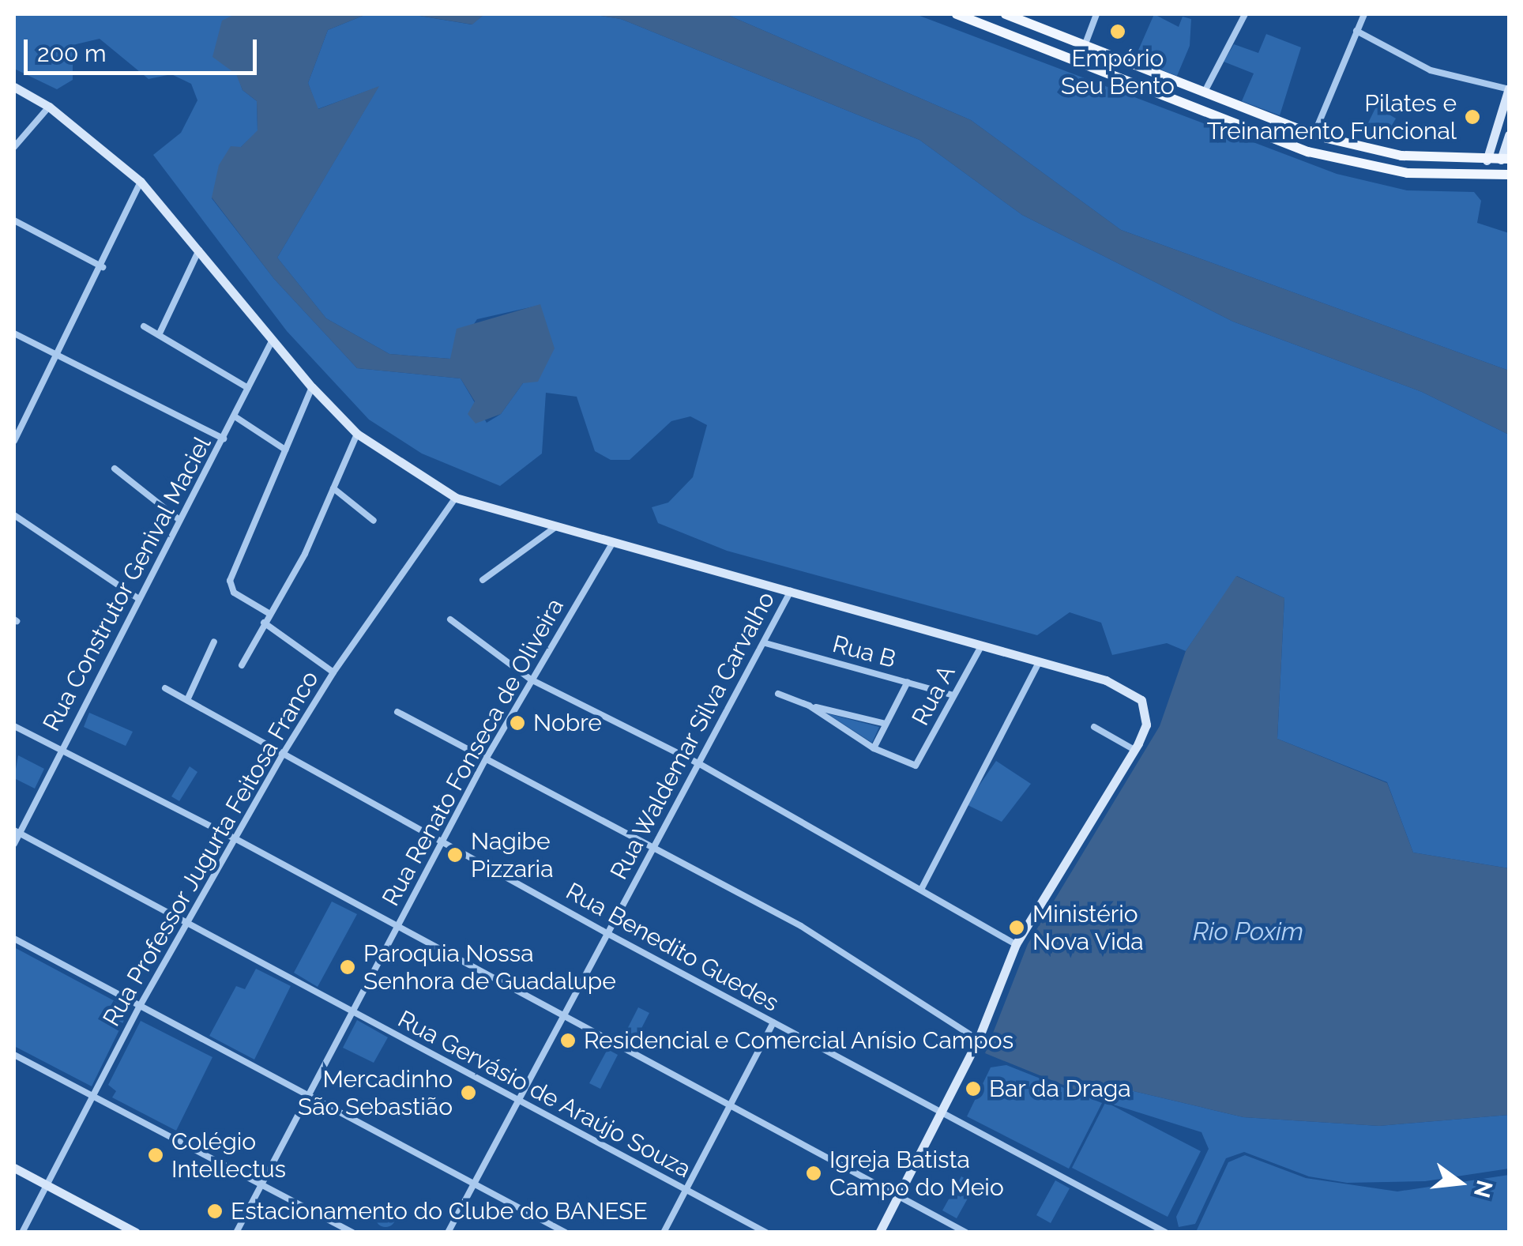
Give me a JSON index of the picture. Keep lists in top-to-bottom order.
{
  "streets": {
    "street": [
      "Rua Construtor Genival Maciel",
      "Rua B",
      "Rua A",
      "Rua Waldemar Silva Carvalho",
      "Rua Renato Fonseca de Oliveira",
      "Rua Professor Jugurta Feitosa Franco",
      "Rua Benedito Guedes",
      "Rua Gervásio de Araújo Souza"
    ]
  },
  "crossings": [
    ["Rua Construtor Genival Maciel", "Rua Gervásio de Araújo Souza"],
    ["Rua B", "Rua A"],
    ["Rua B", "Rua Waldemar Silva Carvalho"],
    ["Rua Waldemar Silva Carvalho", "Rua Benedito Guedes"],
    ["Rua Waldemar Silva Carvalho", "Rua Gervásio de Araújo Souza"],
    ["Rua Renato Fonseca de Oliveira", "Rua Benedito Guedes"],
    ["Rua Renato Fonseca de Oliveira", "Rua Gervásio de Araújo Souza"],
    ["Rua Professor Jugurta Feitosa Franco", "Rua Benedito Guedes"],
    ["Rua Professor Jugurta Feitosa Franco", "Rua Gervásio de Araújo Souza"]
  ],
  "water": ["Rio Poxim"],
  "places": [
    "Empório Seu Bento",
    "Pilates e Treinamento Funcional",
    "Nobre",
    "Nagibe Pizzaria",
    "Ministério Nova Vida",
    "Paroquia Nossa Senhora de Guadalupe",
    "Residencial e Comercial Anísio Campos",
    "Bar da Draga",
    "Mercadinho São Sebastião",
    "Colégio Intellectus",
    "Igreja Batista Campo do Meio",
    "Estacionamento do Clube do BANESE"
  ],
  "scale_bar": "200 m",
  "north": "right"
}
